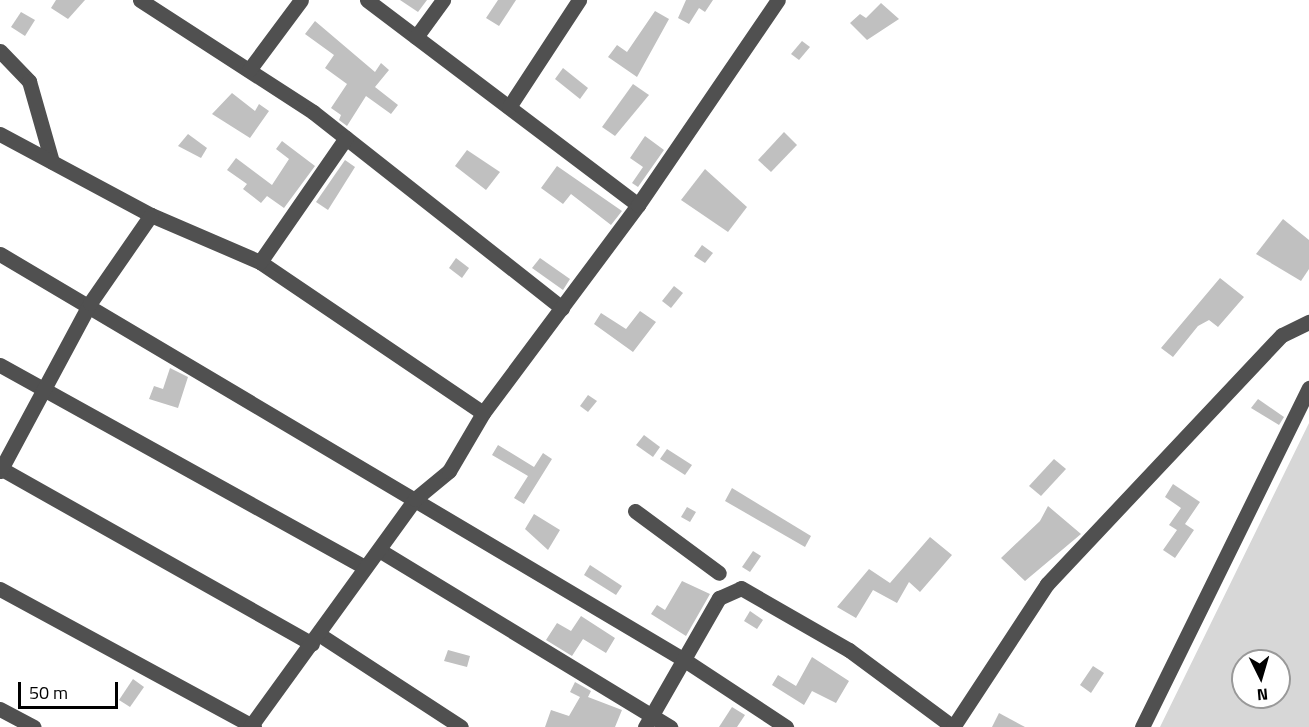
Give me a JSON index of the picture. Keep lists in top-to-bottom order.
{
  "scale_bar": "50 m",
  "north": "bottom"
}
